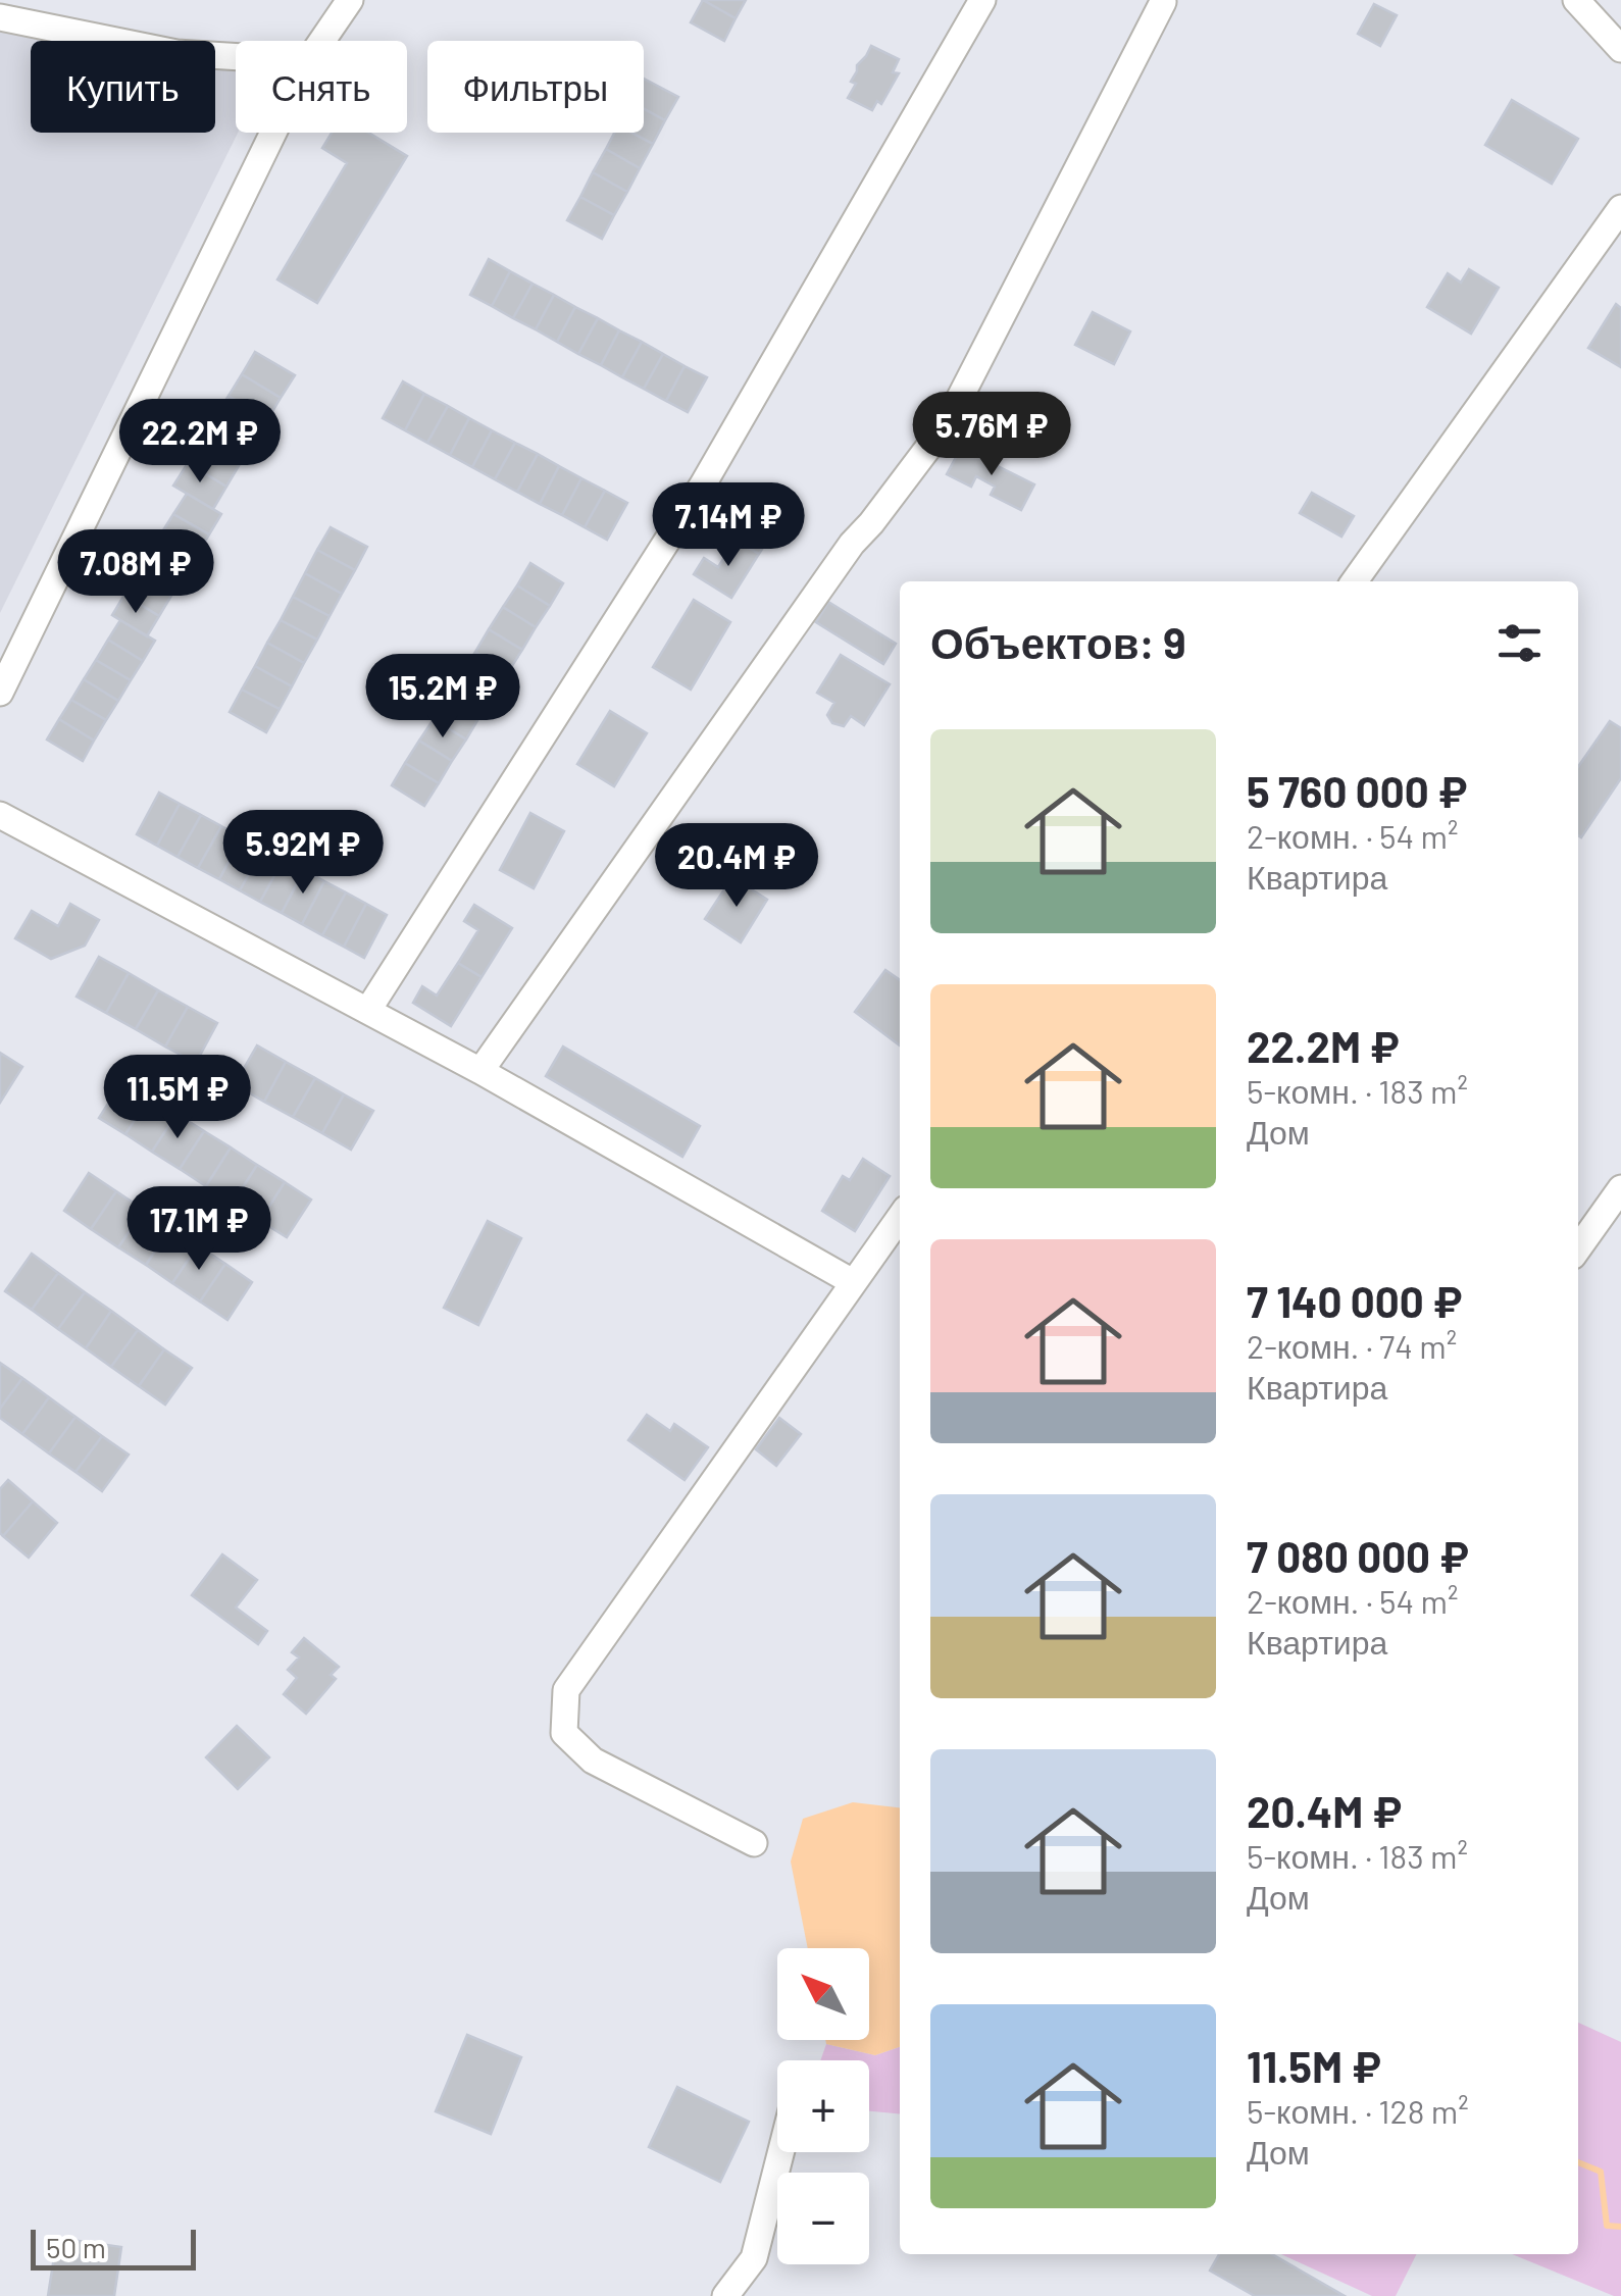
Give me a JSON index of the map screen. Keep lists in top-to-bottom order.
{
  "scale_bar": "50 m",
  "north": "top left",
  "page": {
    "chip": ["Купить", "Снять", "Фильтры"],
    "price": [
      "5.76M ₽",
      "22.2M ₽",
      "7.14M ₽",
      "7.08M ₽",
      "15.2M ₽",
      "5.92M ₽",
      "20.4M ₽",
      "11.5M ₽",
      "17.1M ₽"
    ],
    "heading": "Объектов: 9",
    "list": [
      {
        "name": "5 760 000 ₽",
        "note": "2-комн. · 54 m² · Квартира"
      },
      {
        "name": "22.2M ₽",
        "note": "5-комн. · 183 m² · Дом"
      },
      {
        "name": "7 140 000 ₽",
        "note": "2-комн. · 74 m² · Квартира"
      },
      {
        "name": "7 080 000 ₽",
        "note": "2-комн. · 54 m² · Квартира"
      },
      {
        "name": "20.4M ₽",
        "note": "5-комн. · 183 m² · Дом"
      },
      {
        "name": "11.5M ₽",
        "note": "5-комн. · 128 m² · Дом"
      }
    ],
    "map_buttons": ["+", "−"],
    "scale": "50 m"
  }
}
